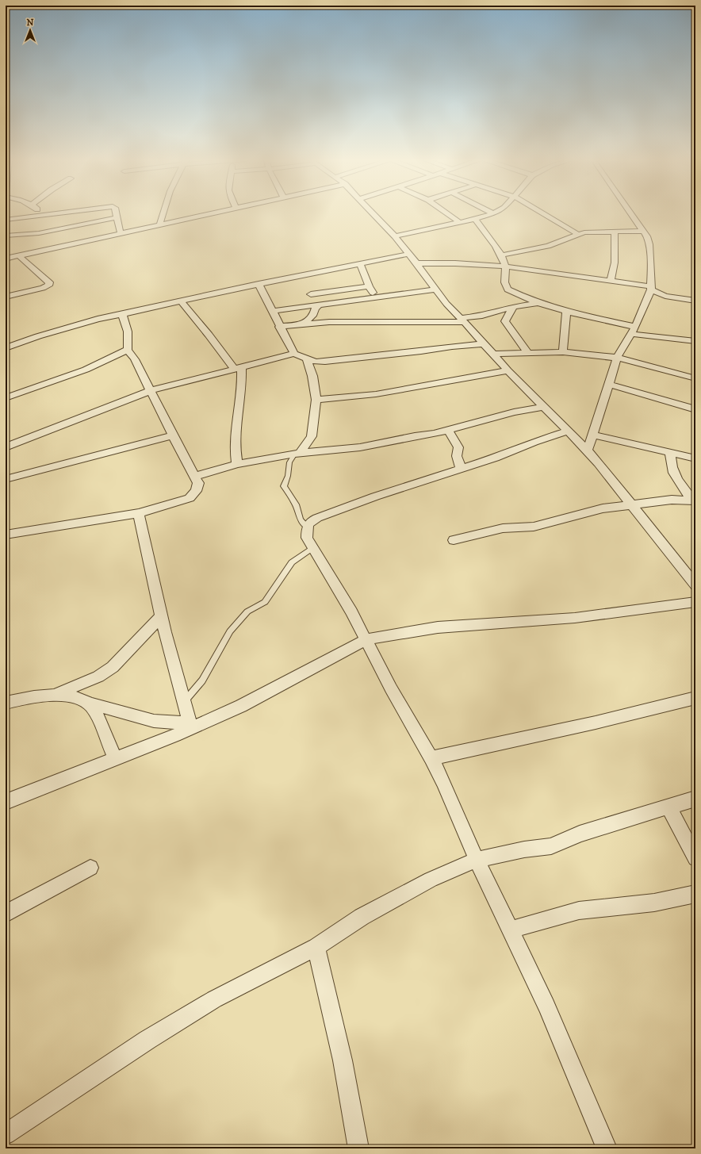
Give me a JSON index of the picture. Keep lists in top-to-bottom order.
{
  "north": "top"
}
